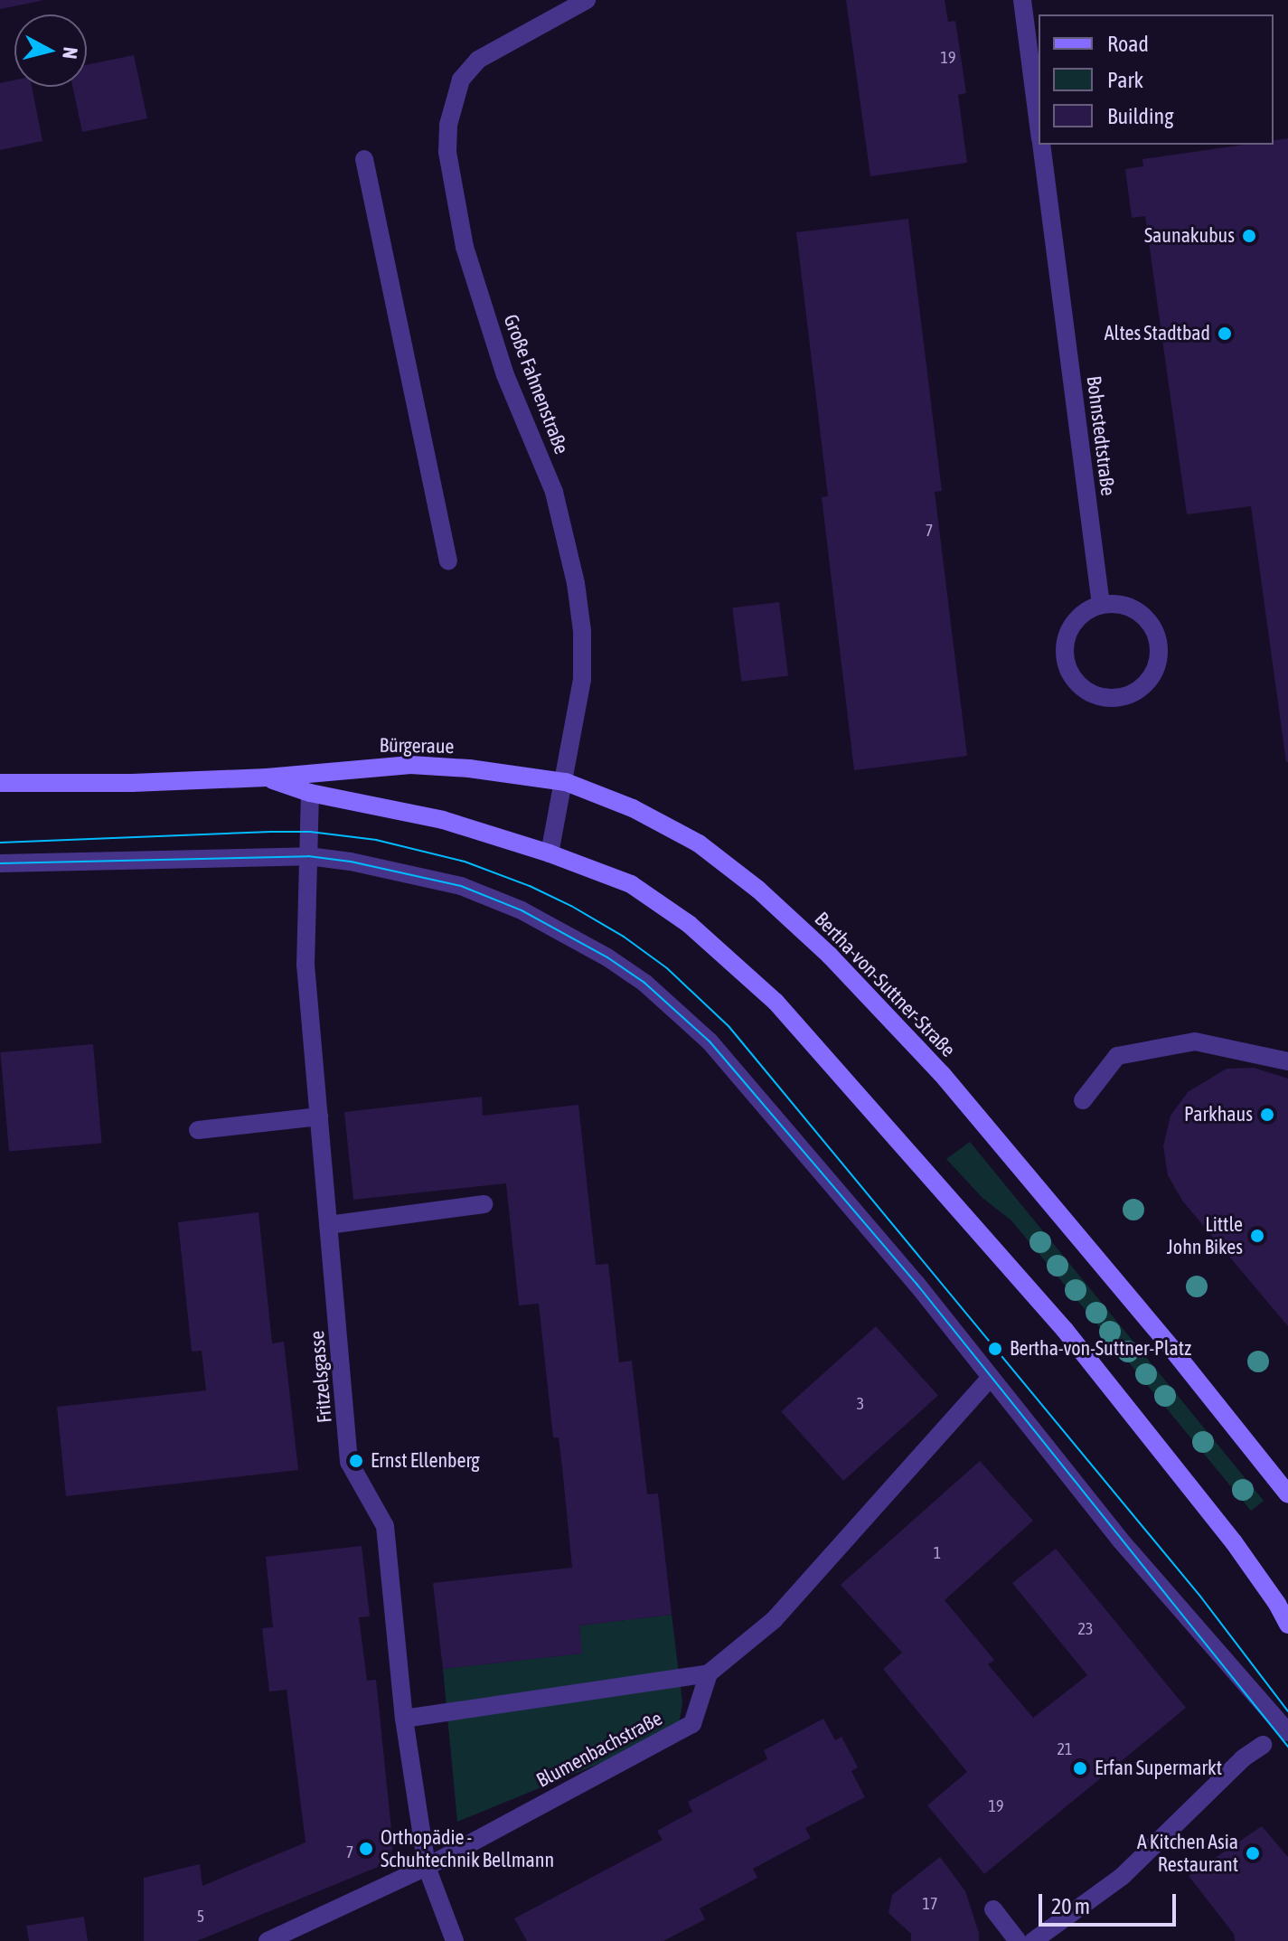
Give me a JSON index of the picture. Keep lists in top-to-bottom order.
{
  "streets": {
    "main road": ["Bürgeraue", "Bertha-von-Suttner-Straße"],
    "street": [
      "Große Fahnenstraße",
      "Bohnstedtstraße",
      "Fritzelsgasse",
      "Blumenbachstraße"
    ]
  },
  "crossings": [
    ["Große Fahnenstraße", "Bürgeraue"],
    ["Große Fahnenstraße", "Bertha-von-Suttner-Straße"],
    ["Bürgeraue", "Bertha-von-Suttner-Straße"],
    ["Bürgeraue", "Fritzelsgasse"],
    ["Fritzelsgasse", "Blumenbachstraße"]
  ],
  "places": [
    "Saunakubus",
    "Altes Stadtbad",
    "Parkhaus",
    "Little John Bikes",
    "Bertha-von-Suttner-Platz",
    "Ernst Ellenberg",
    "Erfan Supermarkt",
    "Orthopädie - Schuhtechnik Bellmann",
    "A Kitchen Asia Restaurant"
  ],
  "house_numbers": [
    "19",
    "7",
    "3",
    "1",
    "23",
    "21",
    "19",
    "7",
    "17",
    "5"
  ],
  "legend": ["Road", "Park", "Building"],
  "scale_bar": "20 m",
  "north": "right"
}
